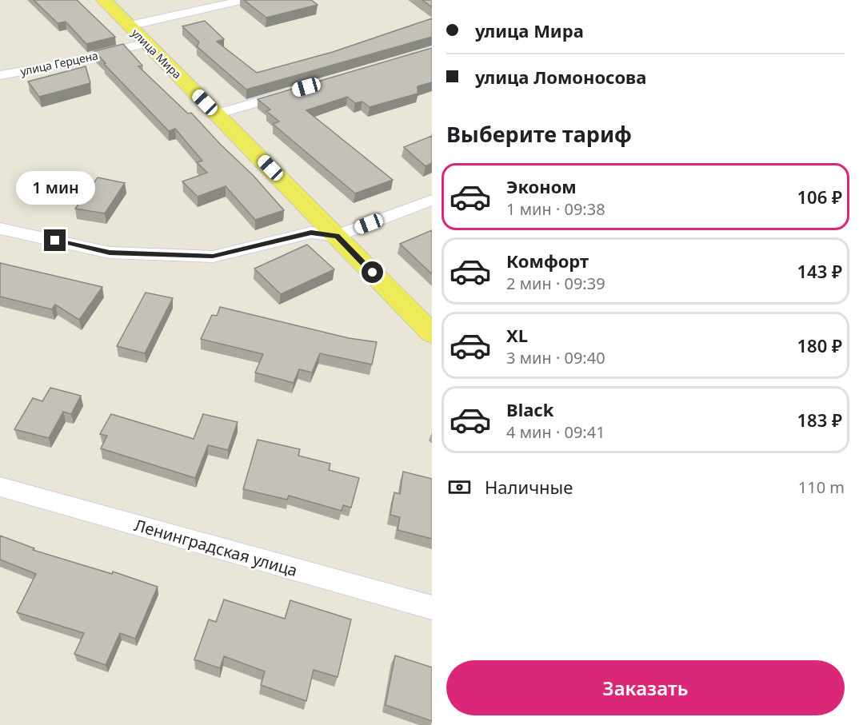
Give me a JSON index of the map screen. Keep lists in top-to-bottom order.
{
  "streets": {
    "main road": ["улица Мира"],
    "street": ["улица Герцена", "Ленинградская улица"]
  },
  "crossings": [
    ["улица Мира", "улица Герцена"]
  ],
  "page": {
    "banner": ["улица Мира", "улица Ломоносова"],
    "heading": "Выберите тариф",
    "list": [
      {
        "name": "Эконом",
        "note": "1 мин · 09:38",
        "value": "106 ₽"
      },
      {
        "name": "Комфорт",
        "note": "2 мин · 09:39",
        "value": "143 ₽"
      },
      {
        "name": "XL",
        "note": "3 мин · 09:40",
        "value": "180 ₽"
      },
      {
        "name": "Black",
        "note": "4 мин · 09:41",
        "value": "183 ₽"
      }
    ],
    "bubble": "1 мин",
    "pay": ["Наличные", "110 m"],
    "buttons": "Заказать"
  }
}
